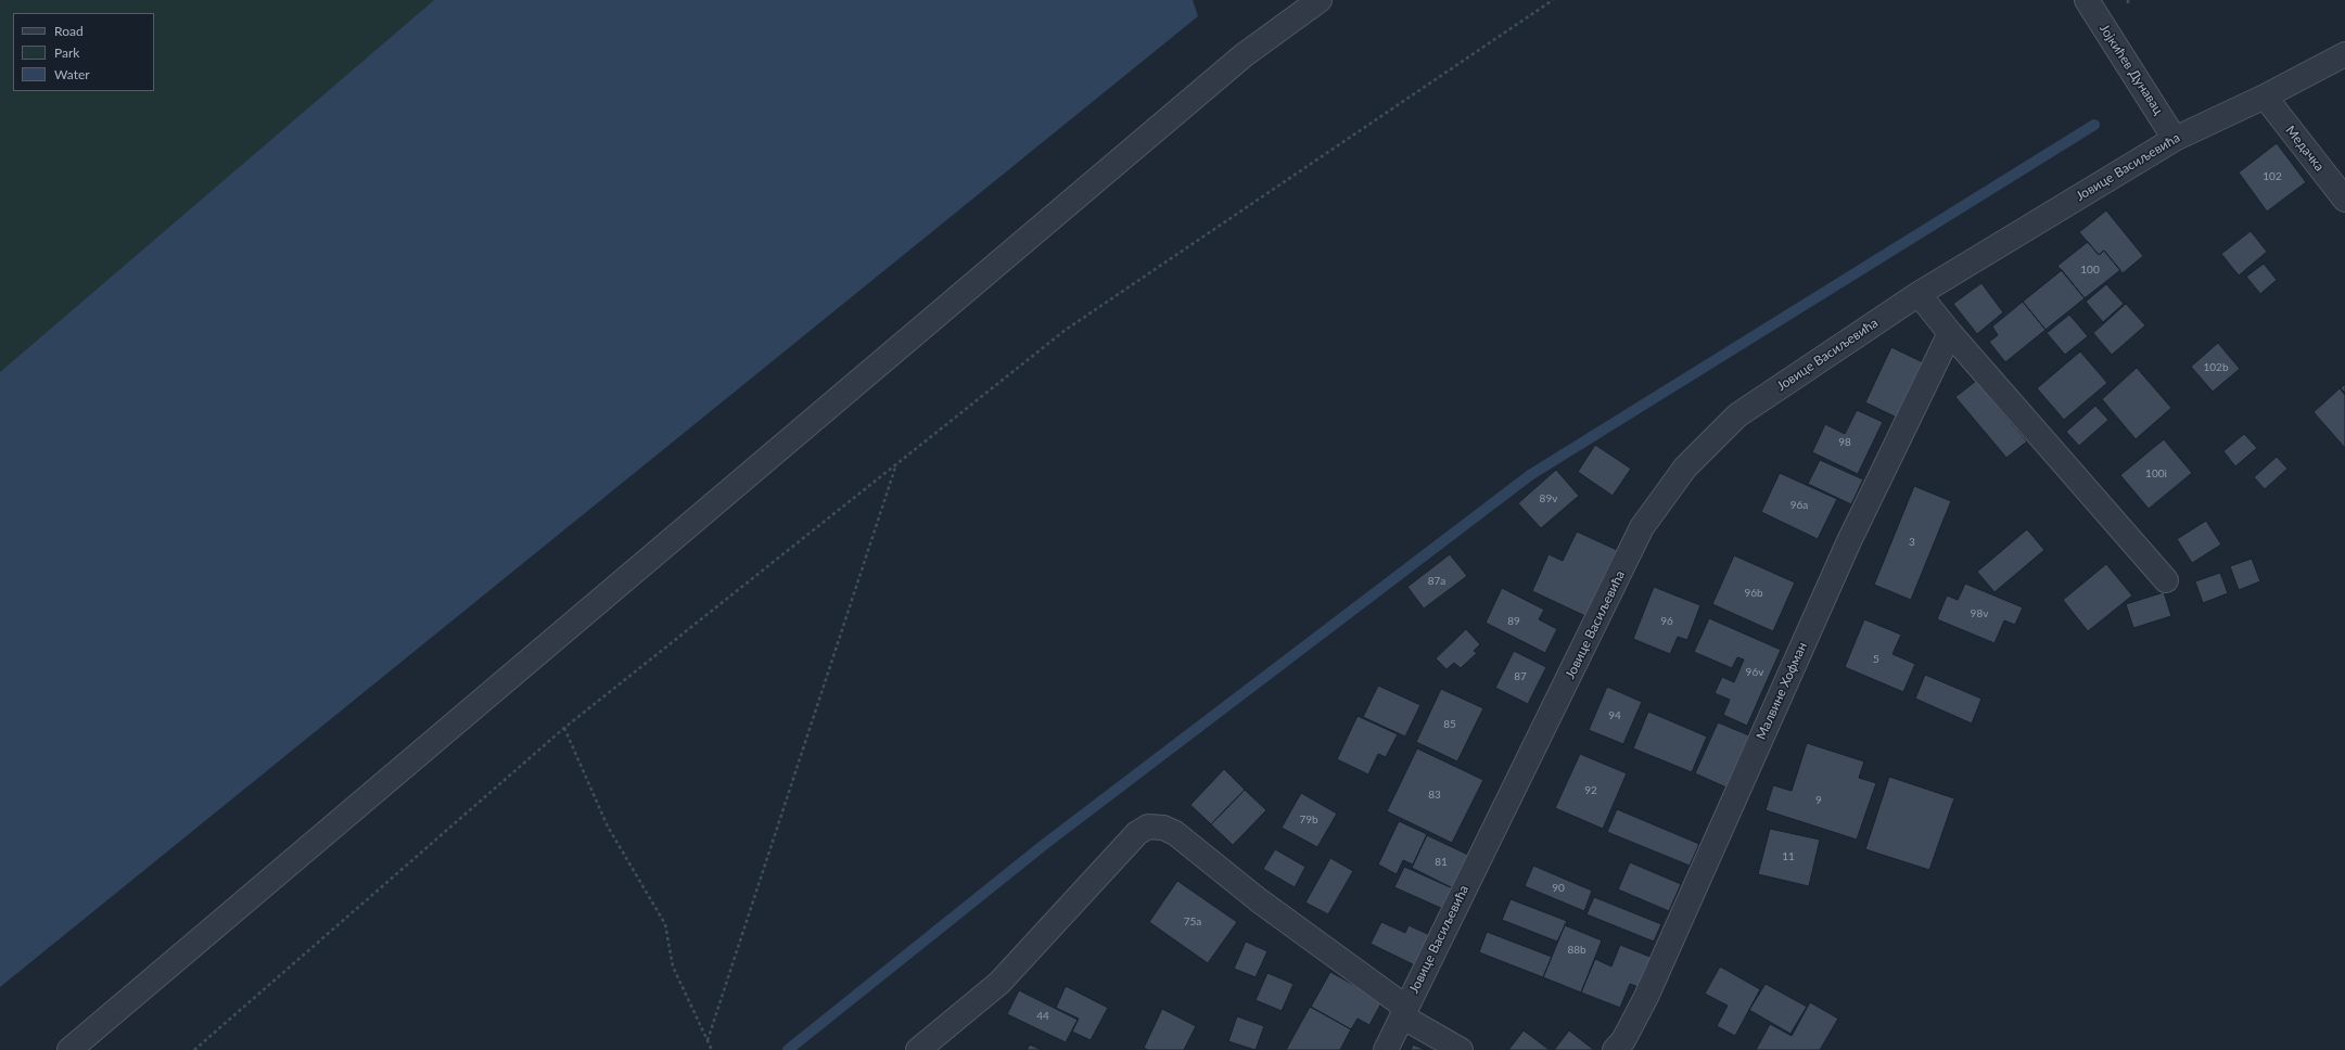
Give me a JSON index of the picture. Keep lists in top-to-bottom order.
{
  "streets": {
    "street": [
      "Јојкићев Дунавац",
      "Медачка",
      "Јовице Васиљевића",
      "Малвине Хофман"
    ]
  },
  "crossings": [
    ["Јојкићев Дунавац", "Јовице Васиљевића"],
    ["Медачка", "Јовице Васиљевића"]
  ],
  "house_numbers": [
    "102",
    "100",
    "102b",
    "98",
    "100i",
    "89v",
    "96a",
    "3",
    "87a",
    "96b",
    "98v",
    "89",
    "96",
    "5",
    "96v",
    "87",
    "94",
    "85",
    "92",
    "83",
    "9",
    "79b",
    "11",
    "81",
    "90",
    "75a",
    "88b",
    "44"
  ],
  "legend": ["Road", "Park", "Water"]
}
